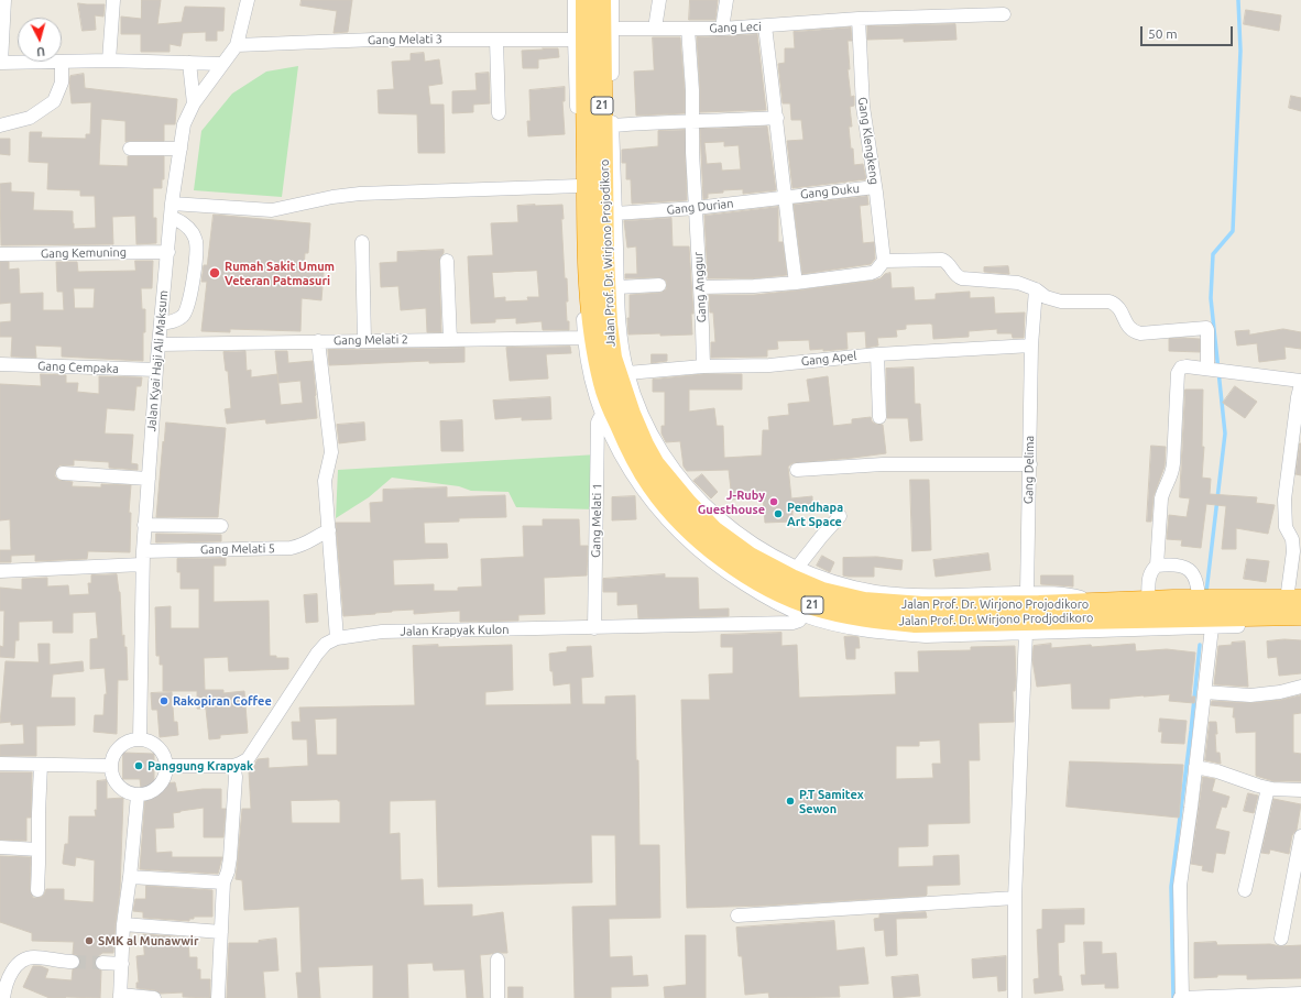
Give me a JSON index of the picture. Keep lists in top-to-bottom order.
{
  "streets": {
    "highway": ["21", "Jalan Prof. Dr. Wirjono Projodikoro", "Jalan Prof. Dr. Wirjono Prodjodikoro"],
    "street": [
      "Gang Leci",
      "Gang Melati 3",
      "Gang Klengkeng",
      "Gang Duku",
      "Gang Durian",
      "Gang Kemuning",
      "Gang Anggur",
      "Gang Melati 2",
      "Gang Apel",
      "Jalan Kyai Haji Ali Maksum",
      "Gang Cempaka",
      "Gang Delima",
      "Gang Melati 1",
      "Gang Melati 5",
      "Jalan Krapyak Kulon"
    ]
  },
  "crossings": [
    ["Gang Leci", "Gang Klengkeng"],
    ["Gang Leci", "Gang Anggur"],
    ["Gang Melati 3", "Jalan Kyai Haji Ali Maksum"],
    ["Gang Klengkeng", "Gang Duku"],
    ["Gang Duku", "Gang Durian"],
    ["Gang Durian", "Jalan Prof. Dr. Wirjono Projodikoro"],
    ["Gang Durian", "Gang Anggur"],
    ["Gang Durian", "Jalan Prof. Dr. Wirjono Prodjodikoro"],
    ["Gang Kemuning", "Jalan Kyai Haji Ali Maksum"],
    ["Jalan Prof. Dr. Wirjono Projodikoro", "Jalan Prof. Dr. Wirjono Prodjodikoro"],
    ["Gang Anggur", "Gang Apel"],
    ["Gang Melati 2", "Jalan Kyai Haji Ali Maksum"],
    ["Gang Apel", "Gang Delima"],
    ["Jalan Kyai Haji Ali Maksum", "Gang Cempaka"],
    ["Jalan Kyai Haji Ali Maksum", "Gang Melati 5"],
    ["Gang Melati 1", "Jalan Krapyak Kulon"]
  ],
  "places": [
    "Rumah Sakit Umum Veteran Patmasuri",
    "J-Ruby Guesthouse",
    "Pendhapa Art Space",
    "Rakopiran Coffee",
    "Panggung Krapyak",
    "P.T Samitex Sewon",
    "SMK al Munawwir"
  ],
  "scale_bar": "50 m",
  "north": "bottom"
}
